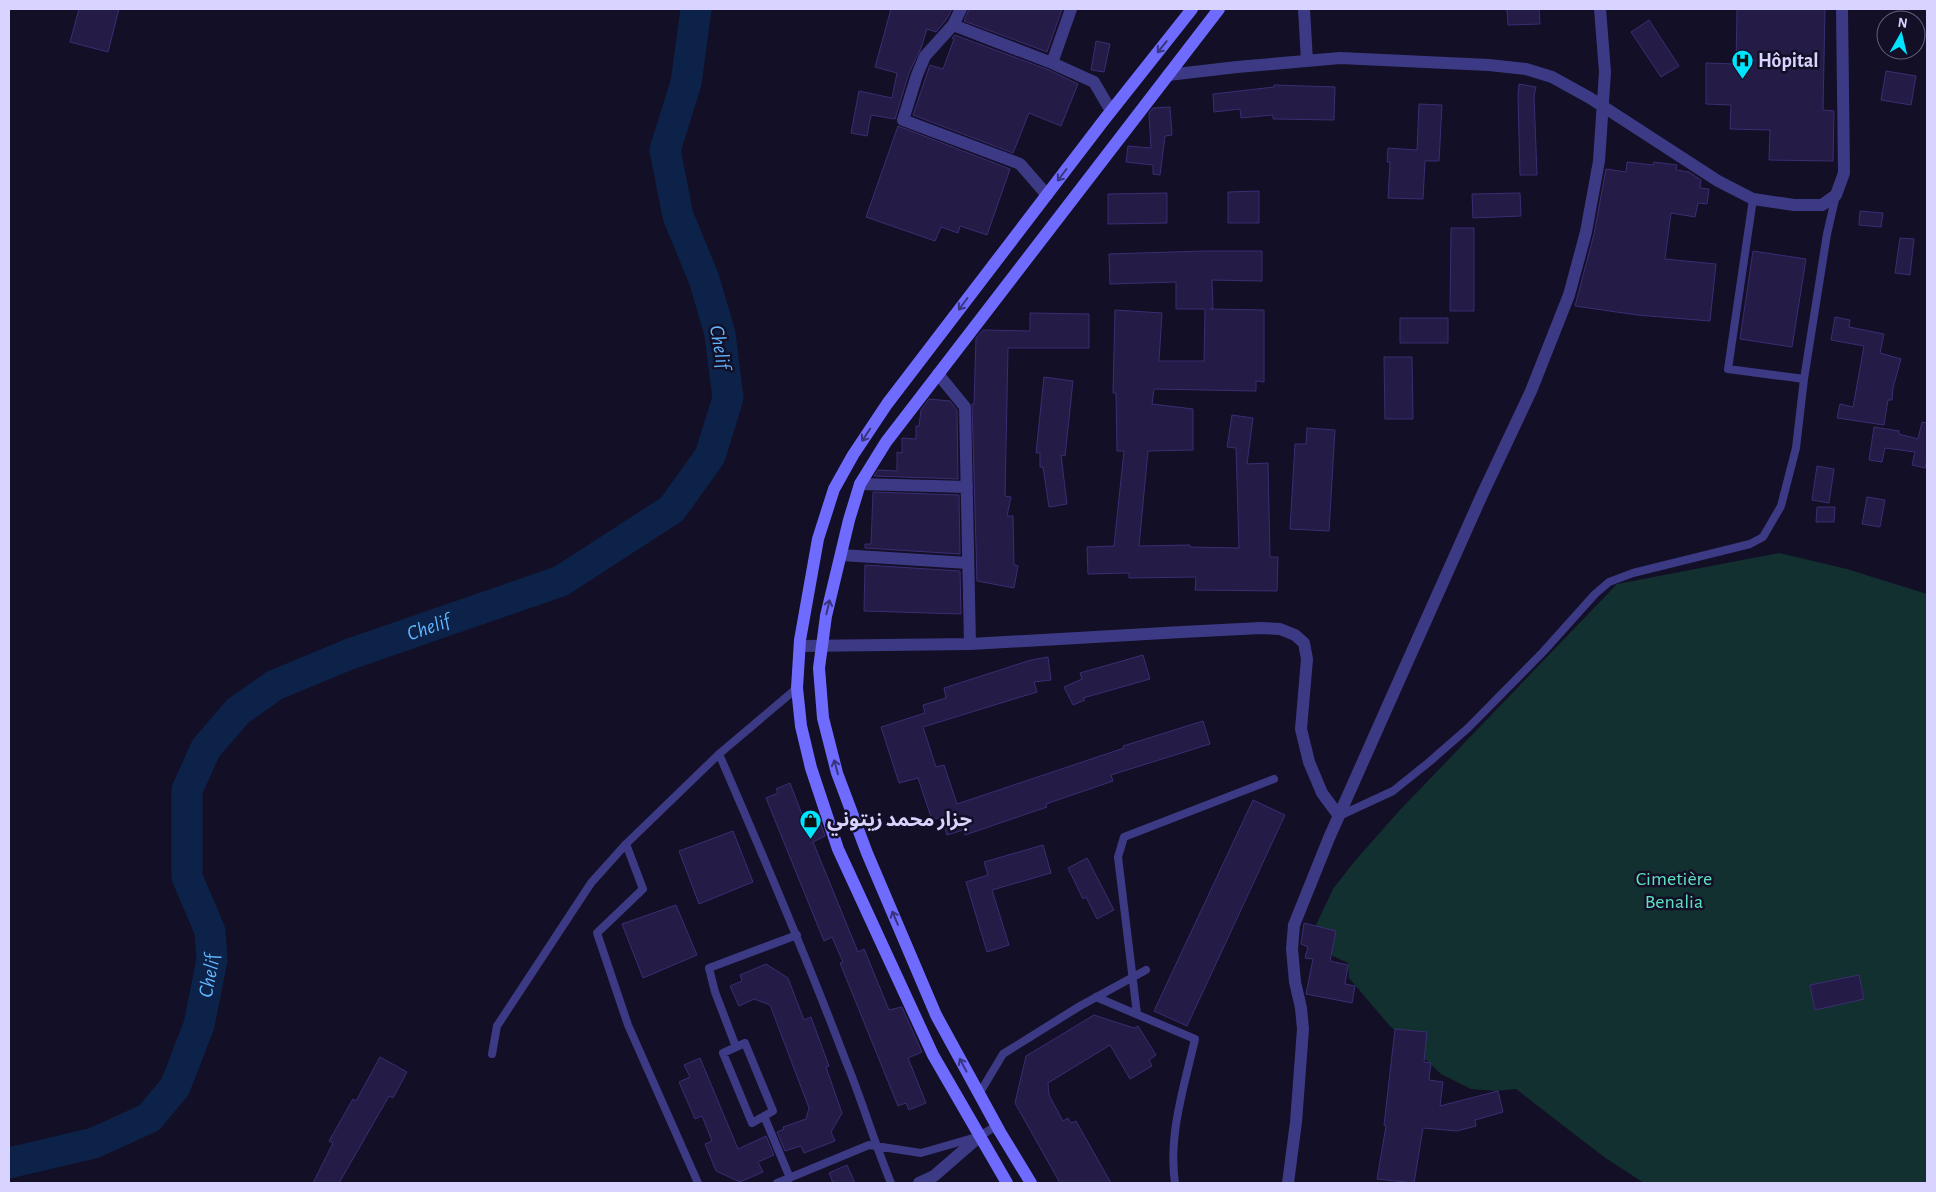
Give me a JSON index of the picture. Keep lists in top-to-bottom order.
{
  "water": ["Chelif"],
  "parks": ["Cimetière Benalia"],
  "places": {
    "hospital": ["Hôpital"],
    "shop": ["جزار محمد زيتوني"]
  },
  "north": "top"
}
